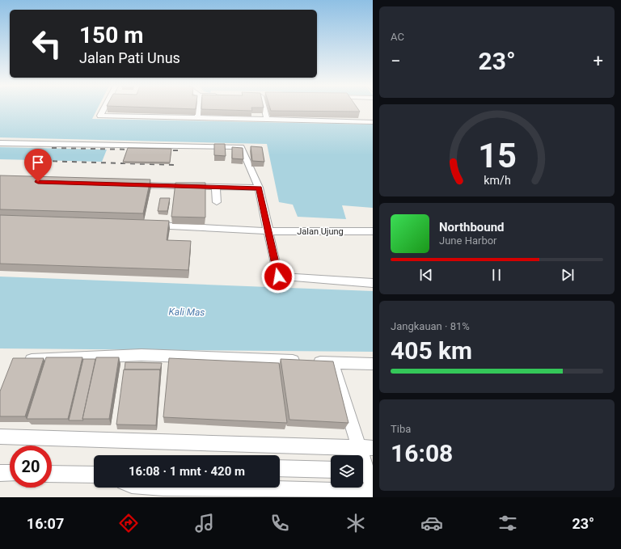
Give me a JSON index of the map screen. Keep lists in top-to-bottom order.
{
  "streets": {
    "street": ["Jalan Ujung"]
  },
  "water": ["Kali Mas"],
  "page": {
    "tile": [
      "AC",
      ["Jangkauan · 81%", "405 km"],
      ["Tiba", "16:08"]
    ],
    "turn": ["150 m", "Jalan Pati Unus"],
    "heat": ["−", "23°", "+"],
    "song": ["Northbound", "June Harbor"],
    "limit": "20",
    "trip": "16:08 · 1 mnt · 420 m",
    "tabs": ["16:07", "23°"],
    "gauge": ["15", "km/h"]
  }
}
